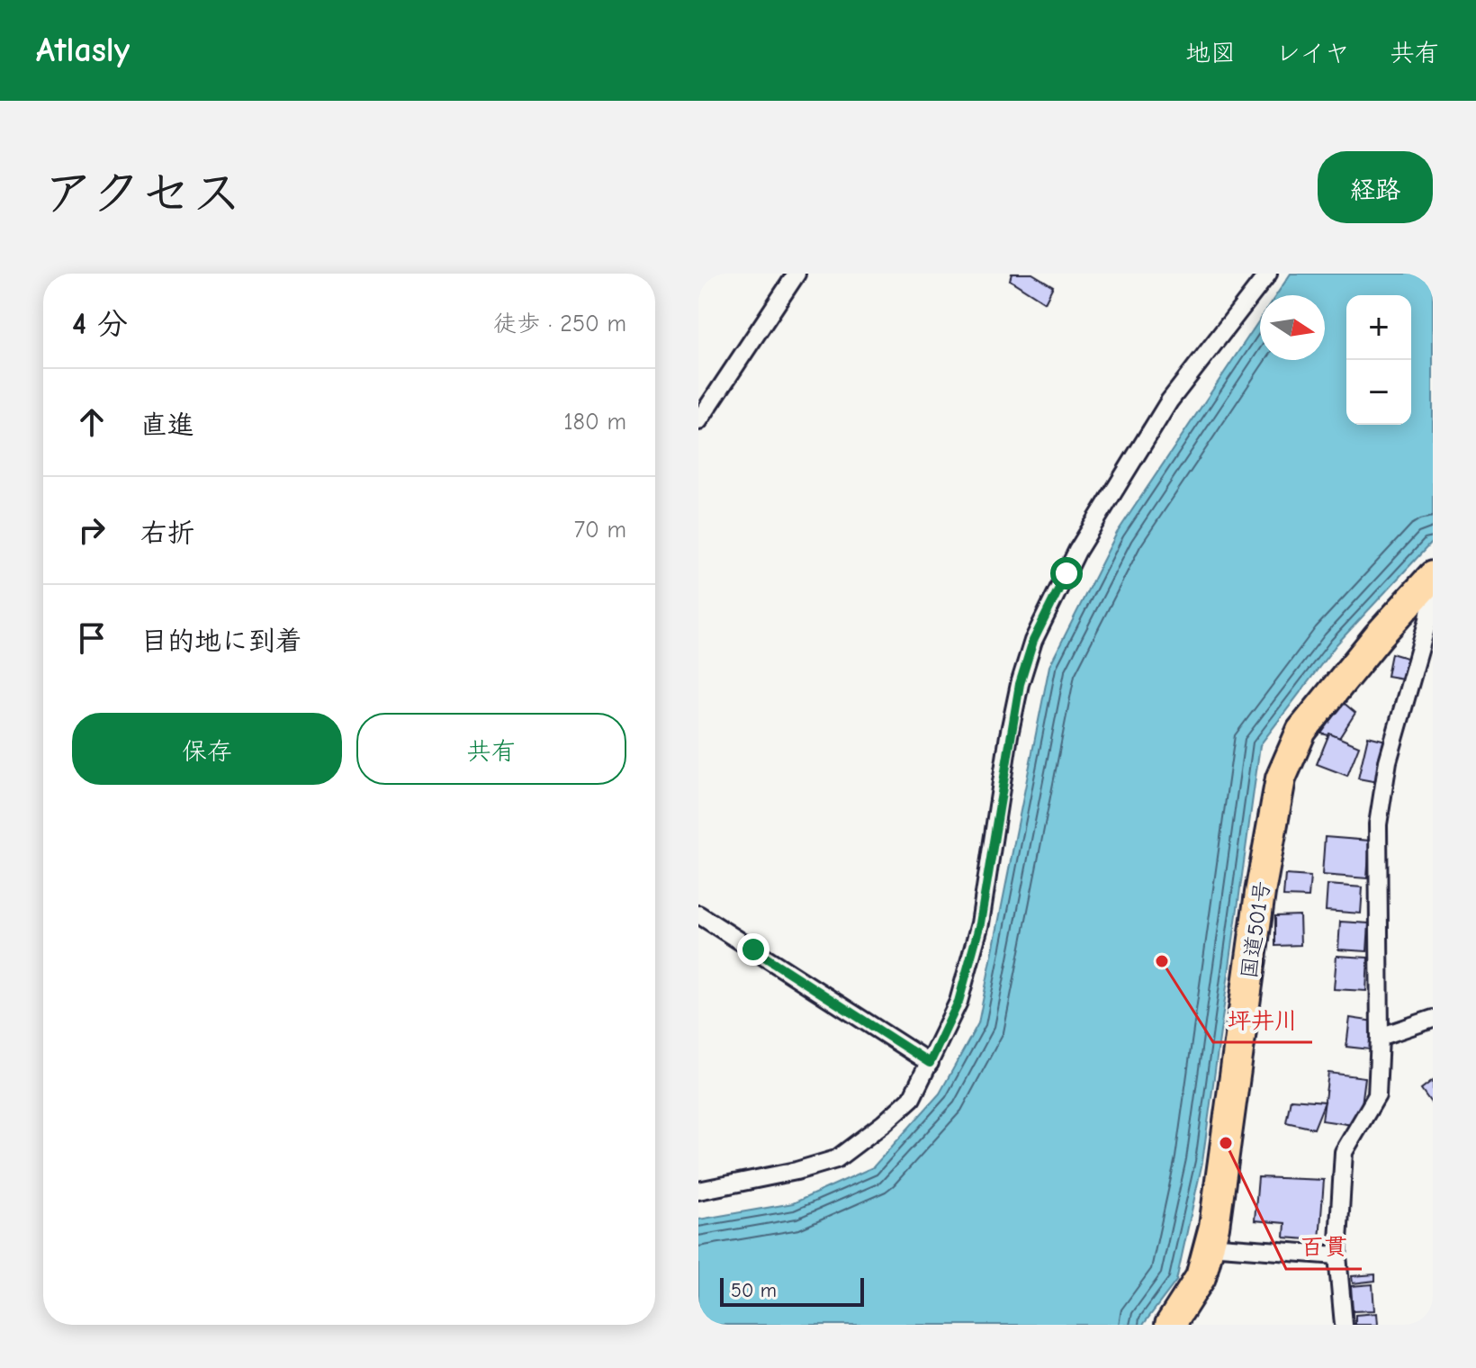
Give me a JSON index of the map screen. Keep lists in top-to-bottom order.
{
  "streets": {
    "highway": ["国道501号"]
  },
  "places": ["坪井川", "百貫"],
  "scale_bar": "50 m",
  "north": "right",
  "page": {
    "header": "Atlasly",
    "nav": ["地図", "レイヤ", "共有"],
    "title": "アクセス",
    "buttons": [
      "経路",
      ["保存", "共有"]
    ],
    "heading": ["4 分", "徒歩 · 250 m"],
    "map_buttons": ["+", "−"],
    "list": [
      ["直進", "180 m"],
      ["右折", "70 m"],
      "目的地に到着"
    ],
    "scale": "50 m"
  }
}
